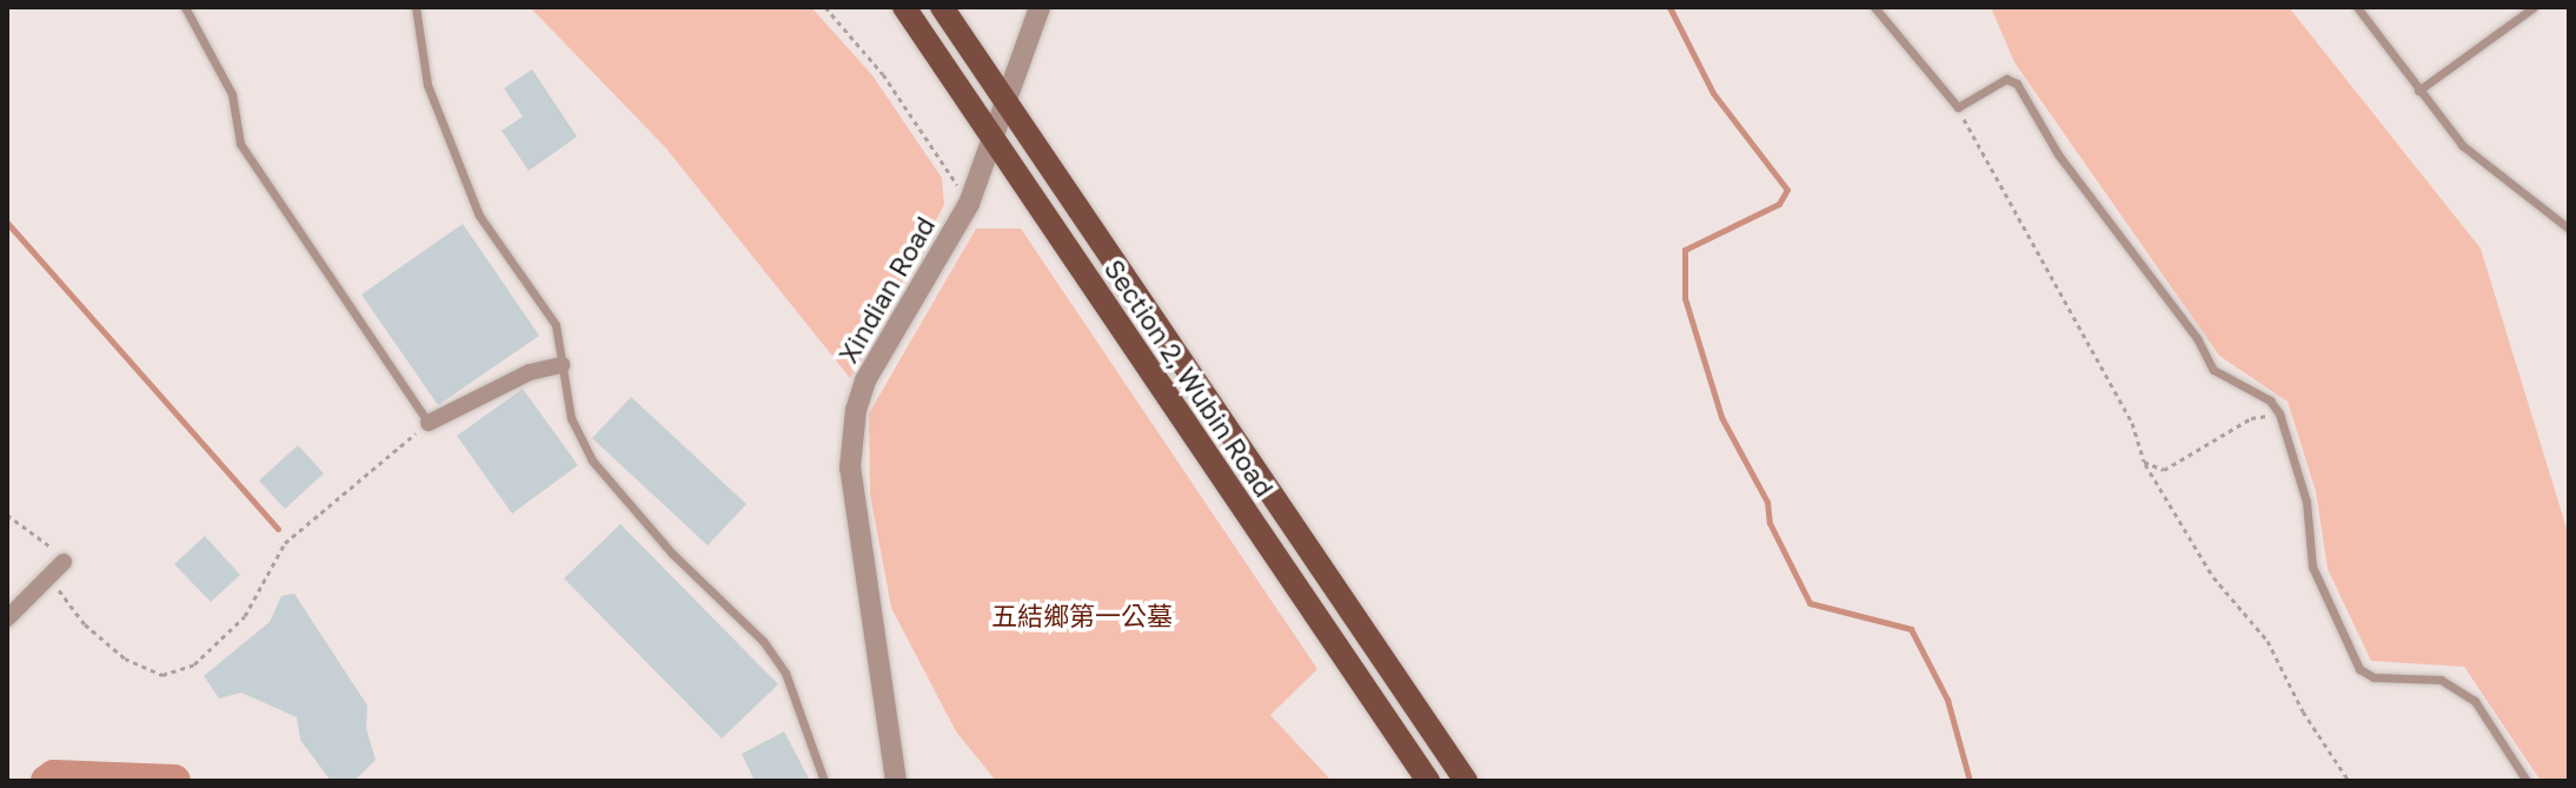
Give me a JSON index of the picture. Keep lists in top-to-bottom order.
{
  "streets": {
    "main road": ["Section 2, Wubin Road"],
    "street": ["Xindian Road"]
  },
  "crossings": [
    ["Xindian Road", "Section 2, Wubin Road"]
  ],
  "parks": ["五結鄉第一公墓"]
}
